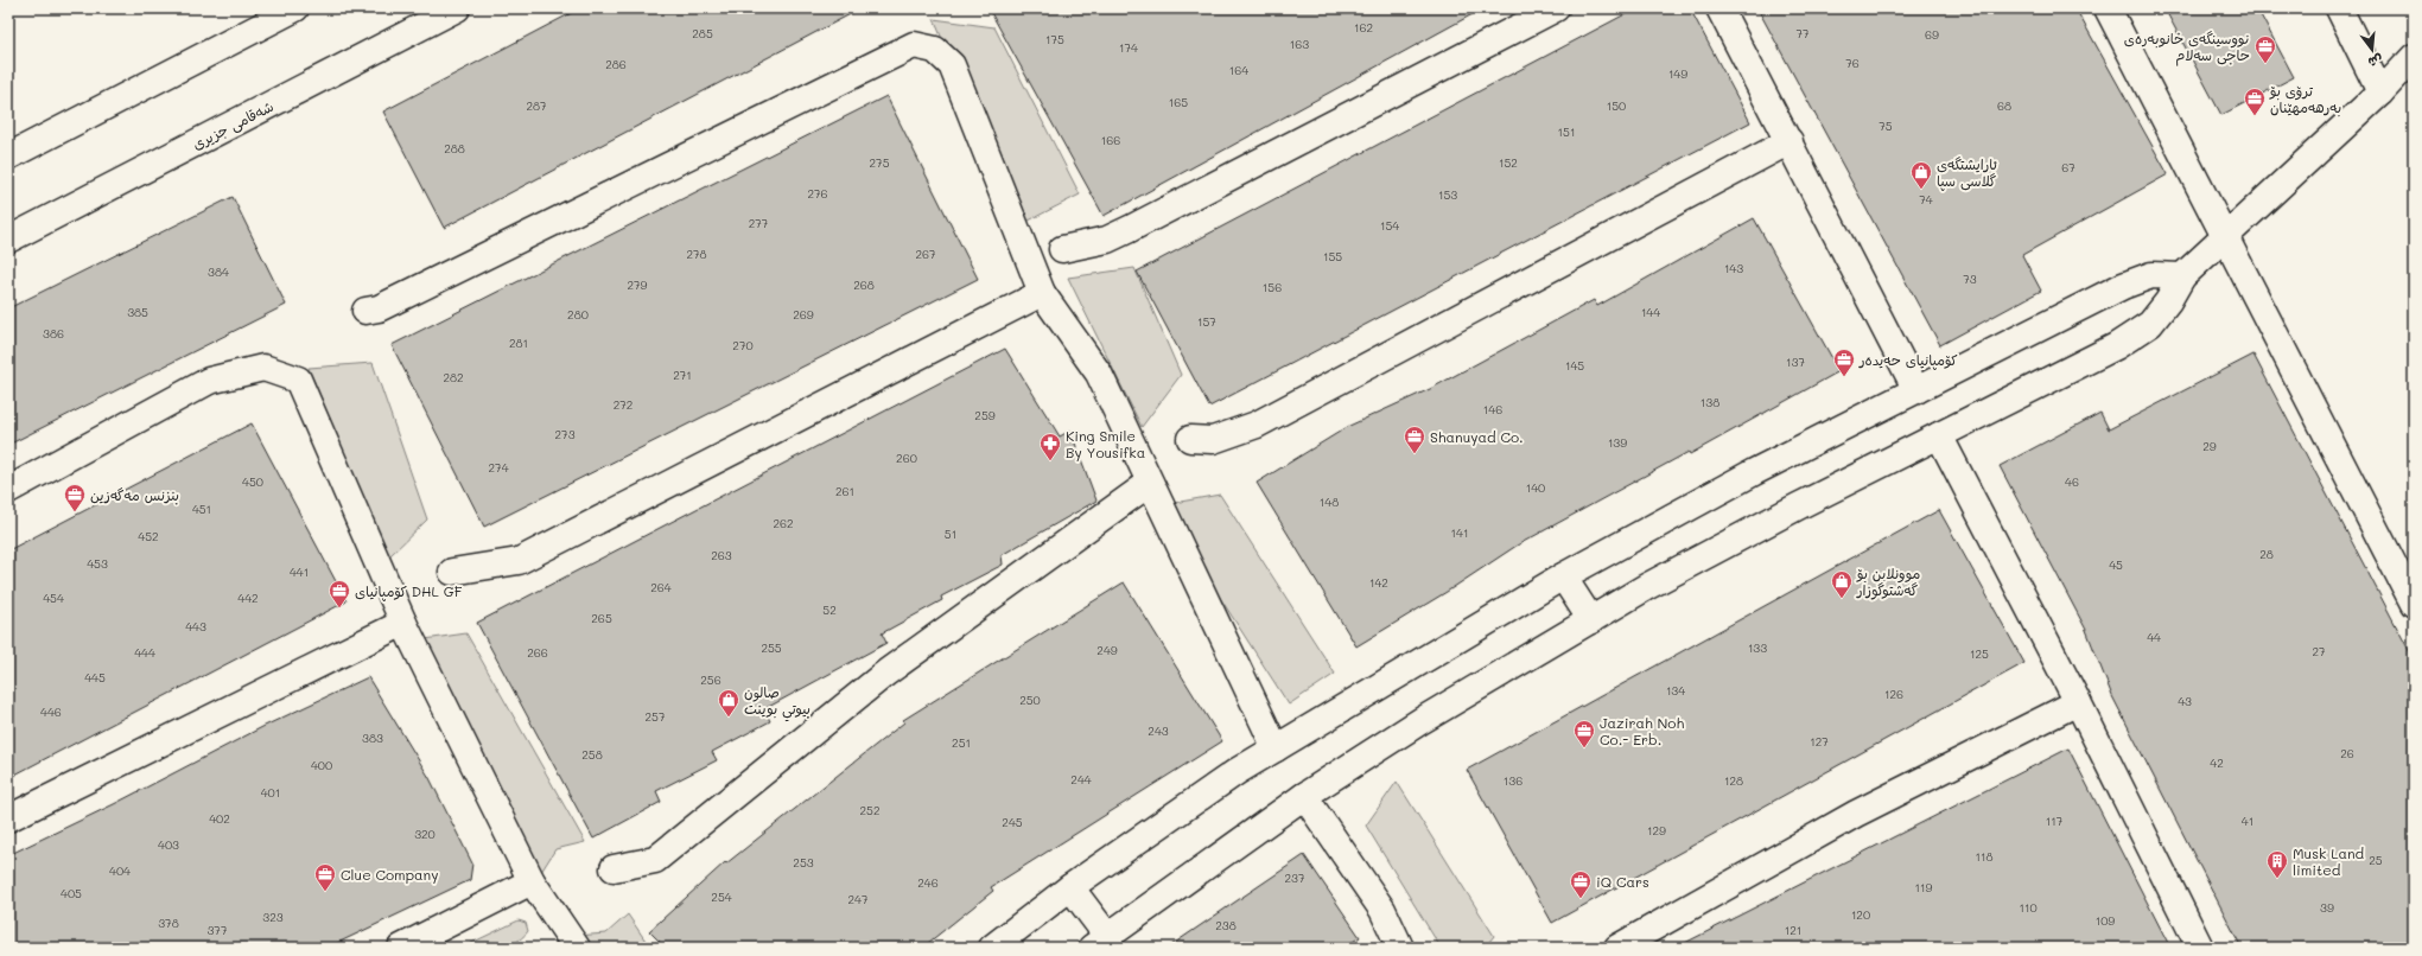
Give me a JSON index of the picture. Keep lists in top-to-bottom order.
{
  "streets": {
    "street": ["شەقامی جزیری"]
  },
  "places": {
    "office": [
      "نووسینگەی خانوبەرەی حاجی سەلام",
      "ترۆی بۆ بەرهەمهێنان",
      "کۆمپانیای حەیدەر",
      "Shanuyad Co.",
      "بنزنس مەگەزین",
      "کۆمپانیای DHL GF",
      "Jazirah Noh Co.- Erb.",
      "Clue Company",
      "iQ Cars"
    ],
    "shop": ["ئارایشتگەی گلاسی سپا", "موونلاین بۆ گەشتوگوزار", "صالون بيوتي بوينت"],
    "pharmacy": ["King Smile By Yousifka"],
    "building": ["Musk Land limited"]
  },
  "house_numbers": [
    "162",
    "285",
    "77",
    "69",
    "175",
    "163",
    "174",
    "76",
    "286",
    "164",
    "149",
    "165",
    "287",
    "150",
    "68",
    "75",
    "151",
    "166",
    "288",
    "275",
    "152",
    "67",
    "276",
    "153",
    "74",
    "277",
    "154",
    "278",
    "267",
    "155",
    "143",
    "384",
    "73",
    "279",
    "268",
    "156",
    "385",
    "144",
    "280",
    "269",
    "157",
    "386",
    "281",
    "270",
    "137",
    "145",
    "271",
    "282",
    "138",
    "272",
    "146",
    "259",
    "273",
    "139",
    "29",
    "260",
    "274",
    "450",
    "46",
    "140",
    "261",
    "148",
    "451",
    "262",
    "141",
    "51",
    "452",
    "28",
    "263",
    "453",
    "45",
    "441",
    "142",
    "264",
    "454",
    "442",
    "52",
    "265",
    "443",
    "44",
    "255",
    "133",
    "249",
    "27",
    "444",
    "266",
    "125",
    "445",
    "256",
    "134",
    "126",
    "250",
    "43",
    "446",
    "257",
    "243",
    "383",
    "127",
    "251",
    "26",
    "258",
    "42",
    "400",
    "244",
    "136",
    "128",
    "401",
    "252",
    "402",
    "117",
    "41",
    "245",
    "129",
    "320",
    "403",
    "118",
    "25",
    "253",
    "404",
    "237",
    "246",
    "119",
    "405",
    "254",
    "247",
    "110",
    "39",
    "120",
    "323",
    "109",
    "378",
    "238",
    "377",
    "121"
  ],
  "north": "bottom"
}
